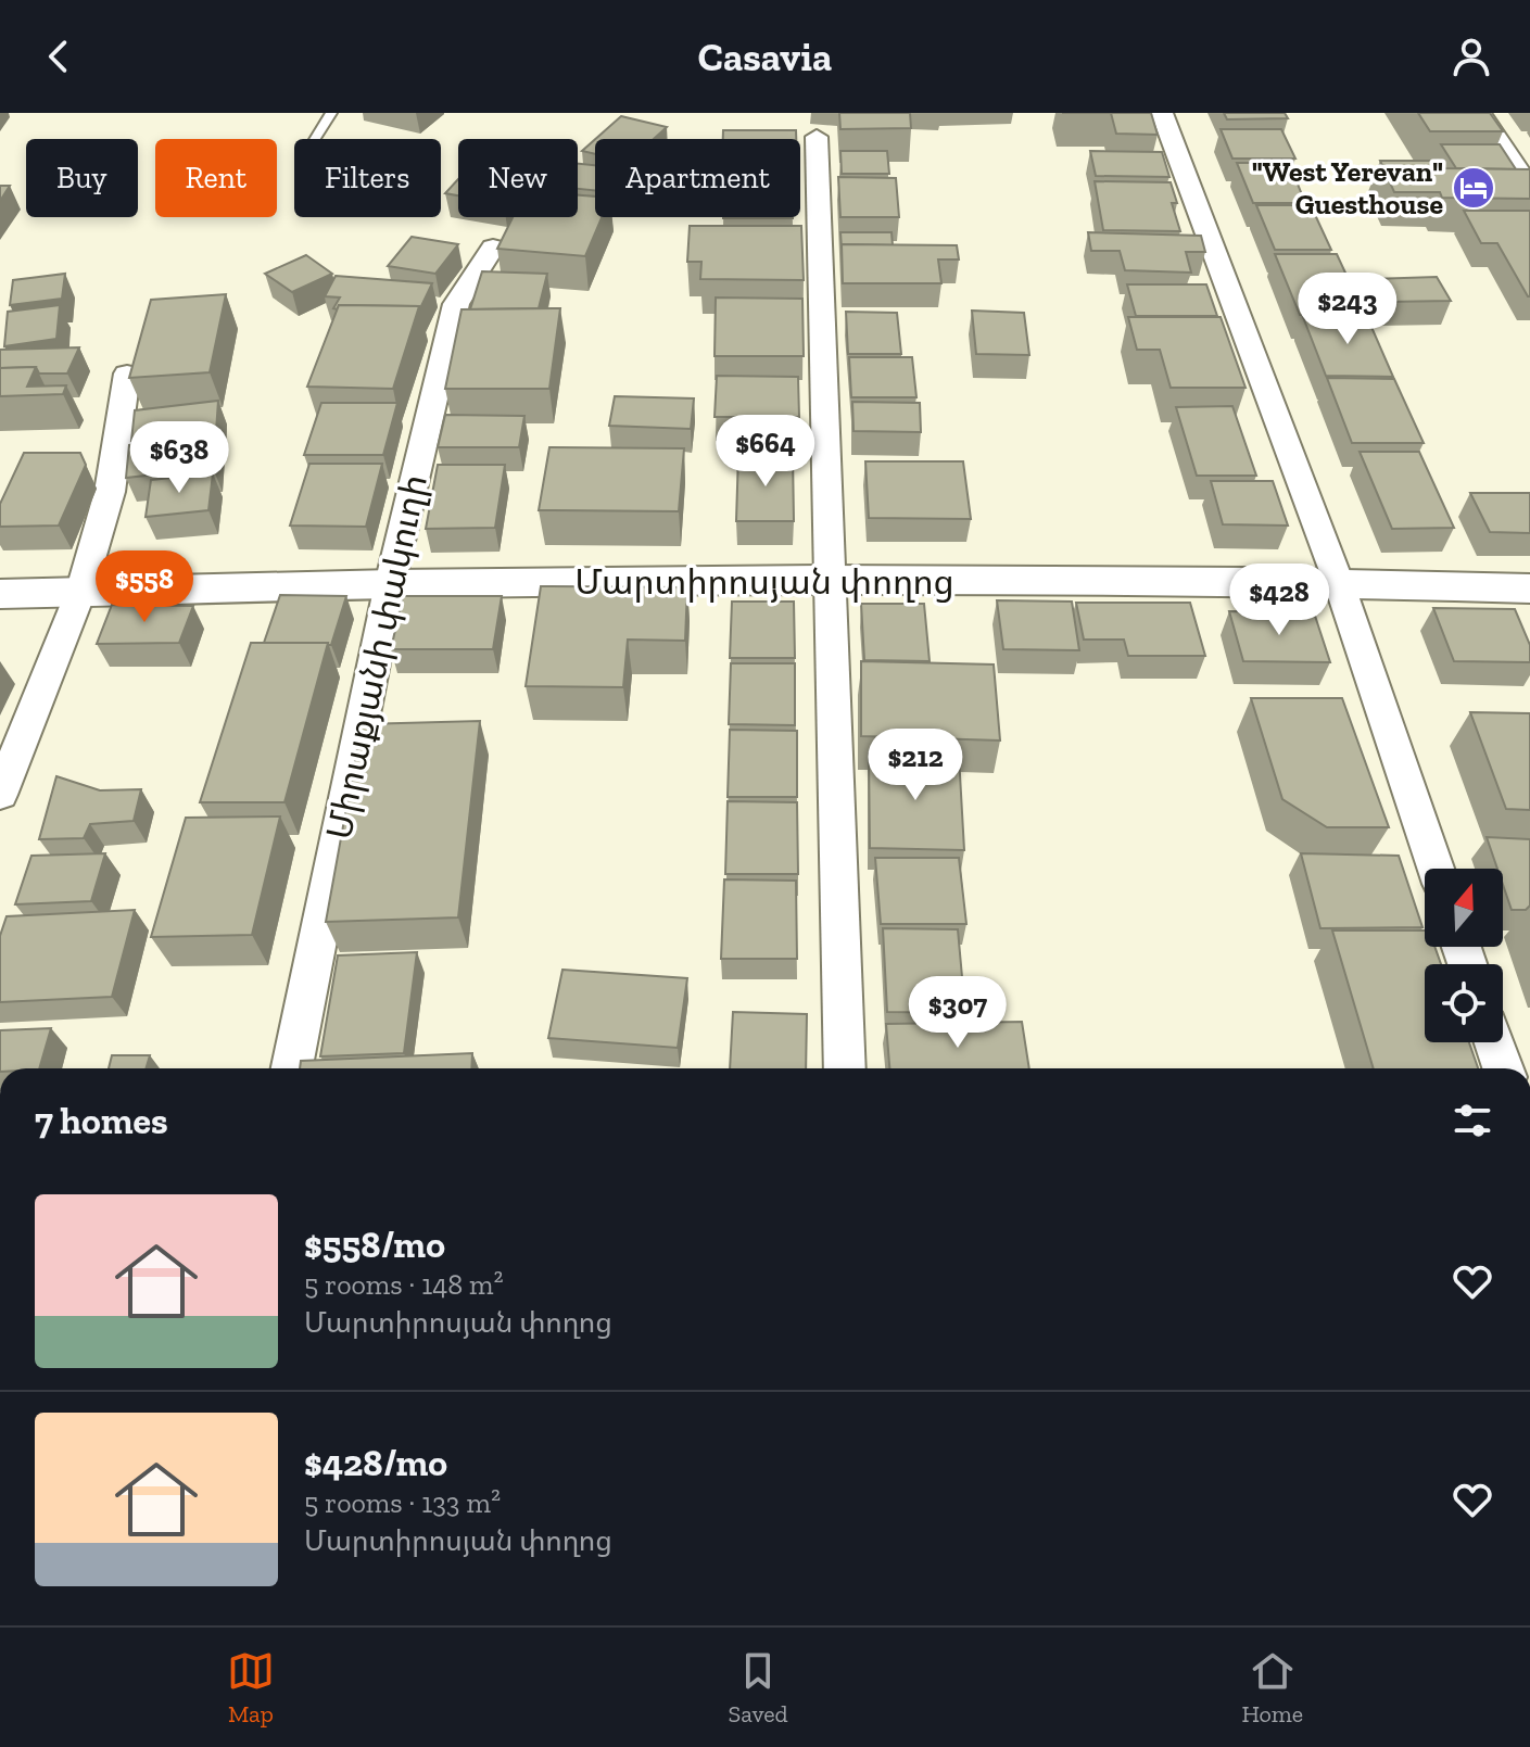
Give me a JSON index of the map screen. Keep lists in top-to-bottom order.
{
  "streets": {
    "street": ["Մարտիրոսյան փողոց", "Միրաքյանի փակուղի"]
  },
  "crossings": [
    ["Մարտիրոսյան փողոց", "Միրաքյանի փակուղի"]
  ],
  "places": {
    "hotel": ["\"West Yerevan\" Guesthouse"]
  },
  "north": "top",
  "page": {
    "header": "Casavia",
    "chip": [
      "Buy",
      "Rent",
      "Filters",
      "New",
      "Apartment"
    ],
    "price": [
      "$243",
      "$664",
      "$638",
      "$558",
      "$428",
      "$212",
      "$307"
    ],
    "heading": "7 homes",
    "list": [
      {
        "name": "$558/mo",
        "note": "5 rooms · 148 m² · Մարտիրոսյան փողոց"
      },
      {
        "name": "$428/mo",
        "note": "5 rooms · 133 m² · Մարտիրոսյան փողոց"
      }
    ],
    "tabs": ["Map", "Saved", "Home"]
  }
}
